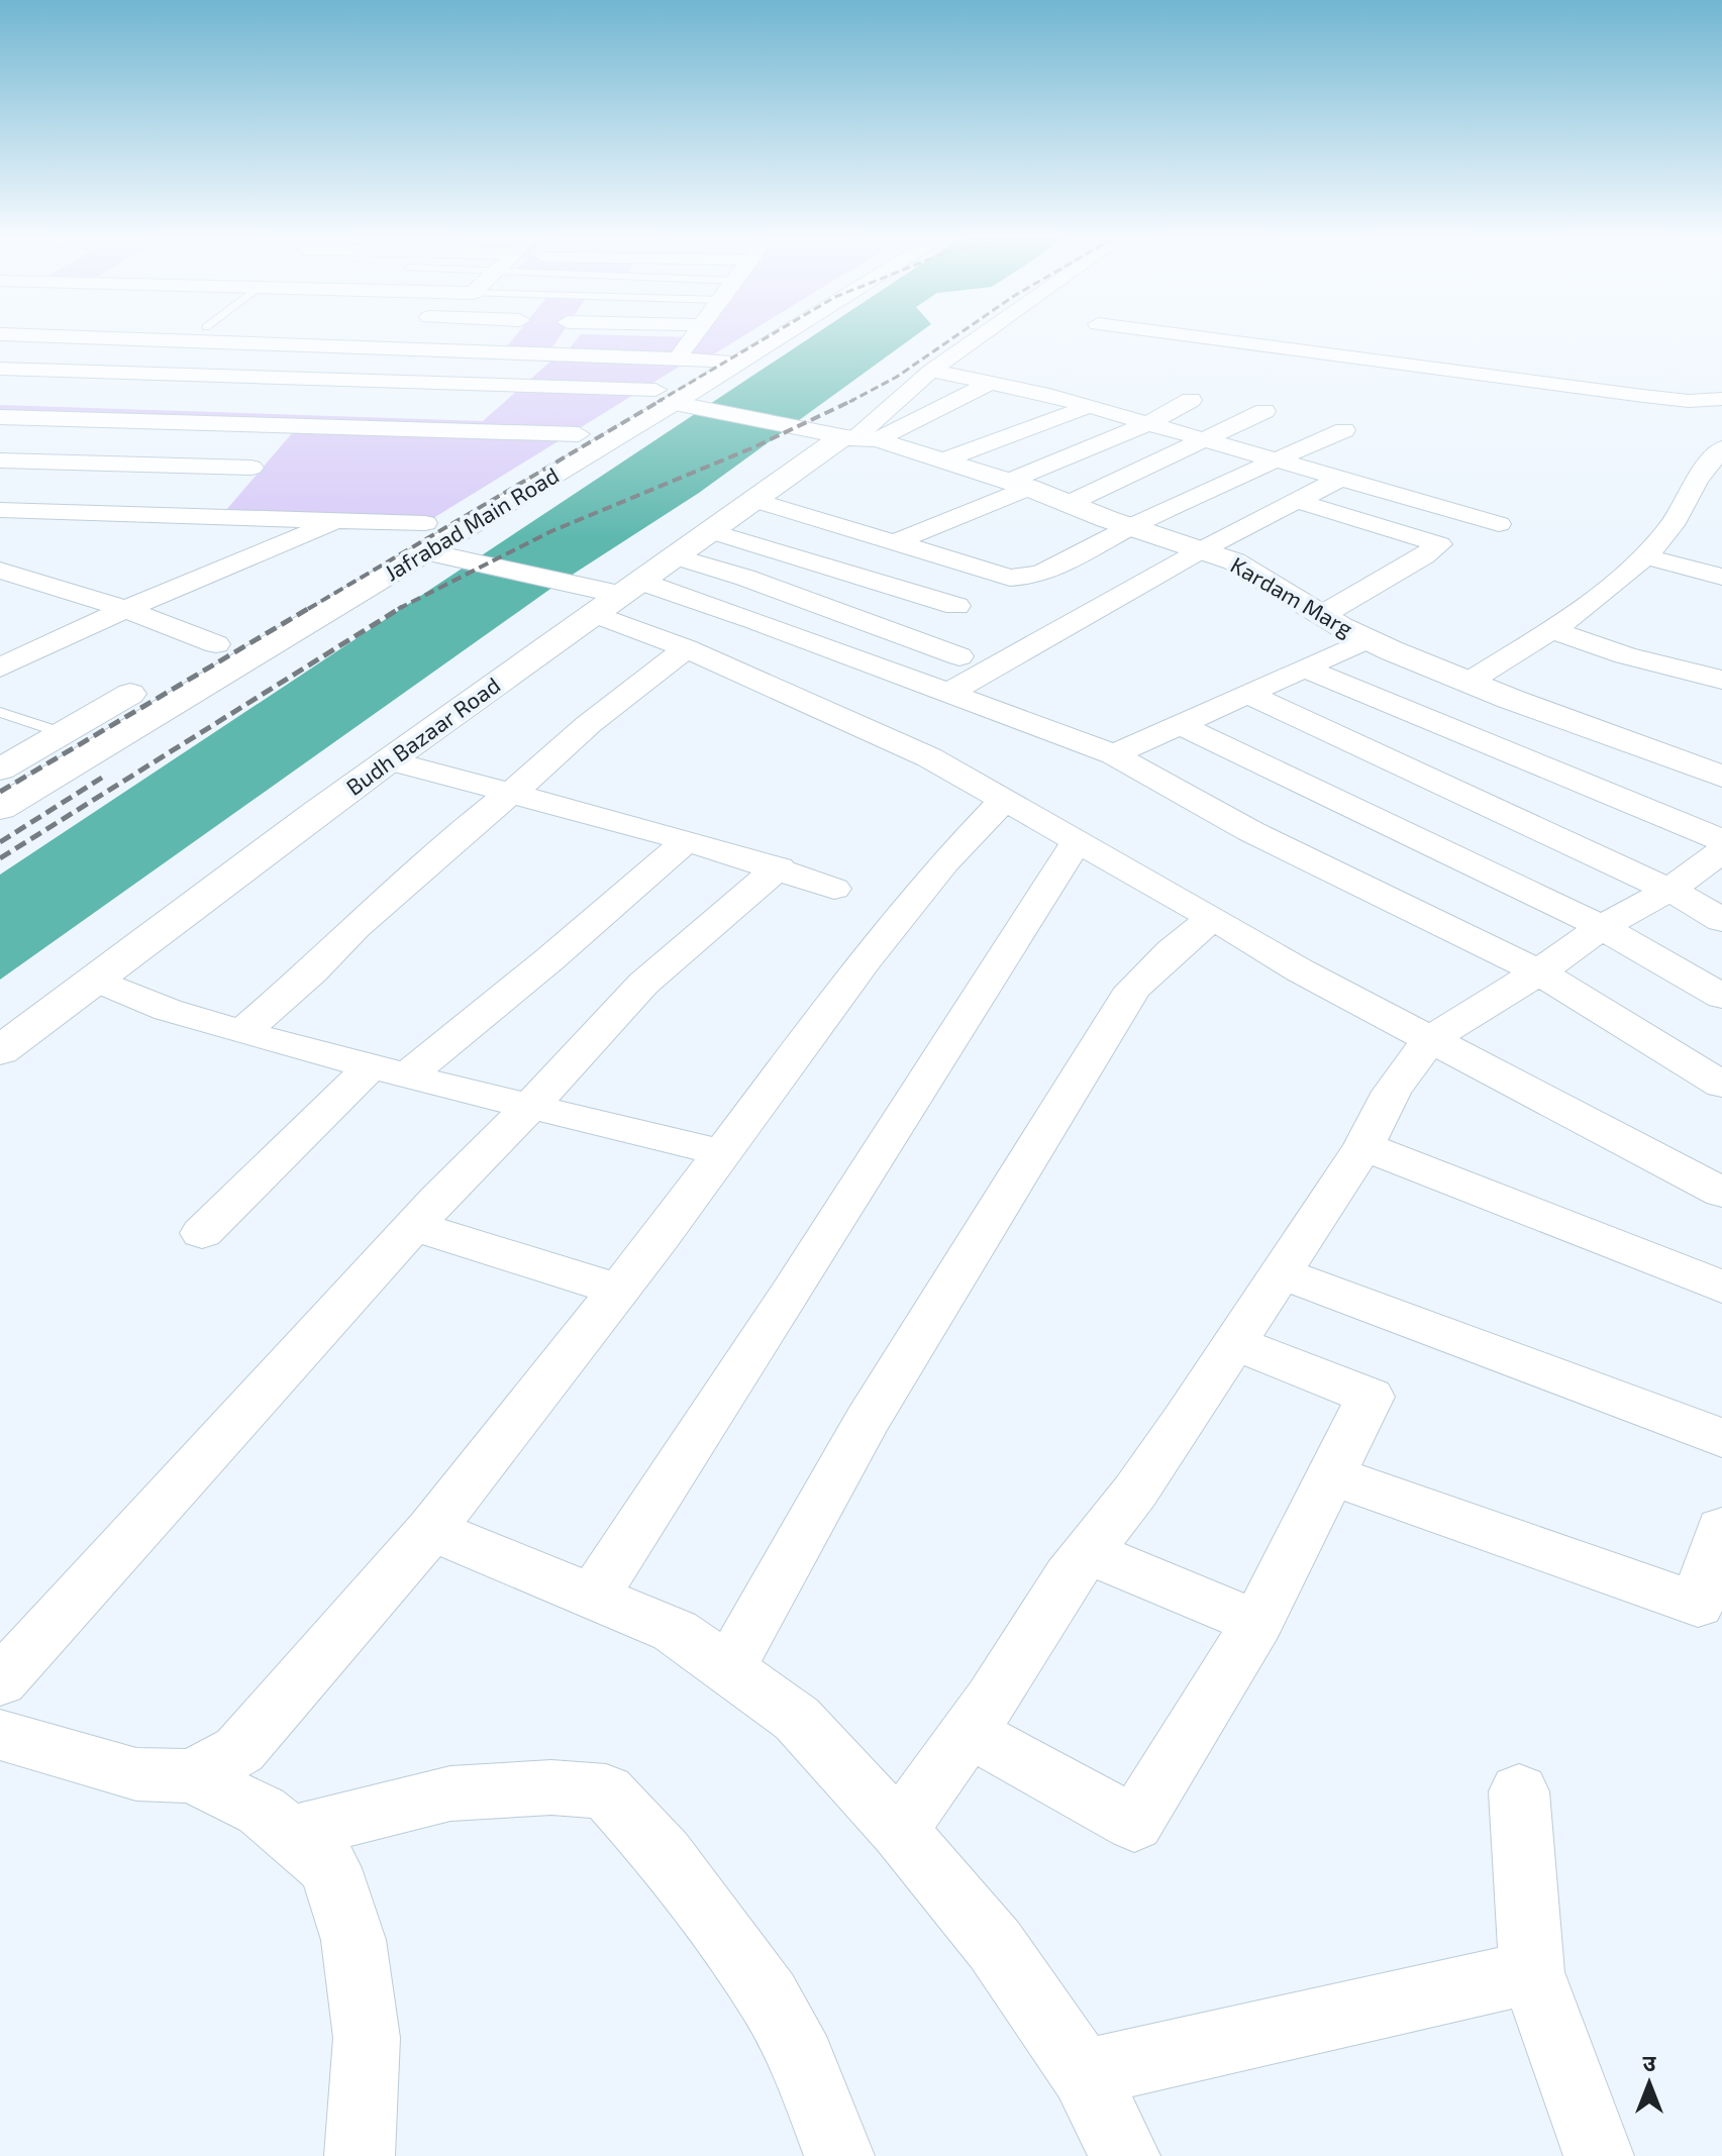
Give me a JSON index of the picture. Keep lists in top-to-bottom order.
{
  "streets": {
    "main road": ["Jafrabad Main Road", "Kardam Marg", "Budh Bazaar Road"]
  },
  "crossings": [
    ["Jafrabad Main Road", "Kardam Marg"],
    ["Kardam Marg", "Budh Bazaar Road"]
  ],
  "north": "top"
}
